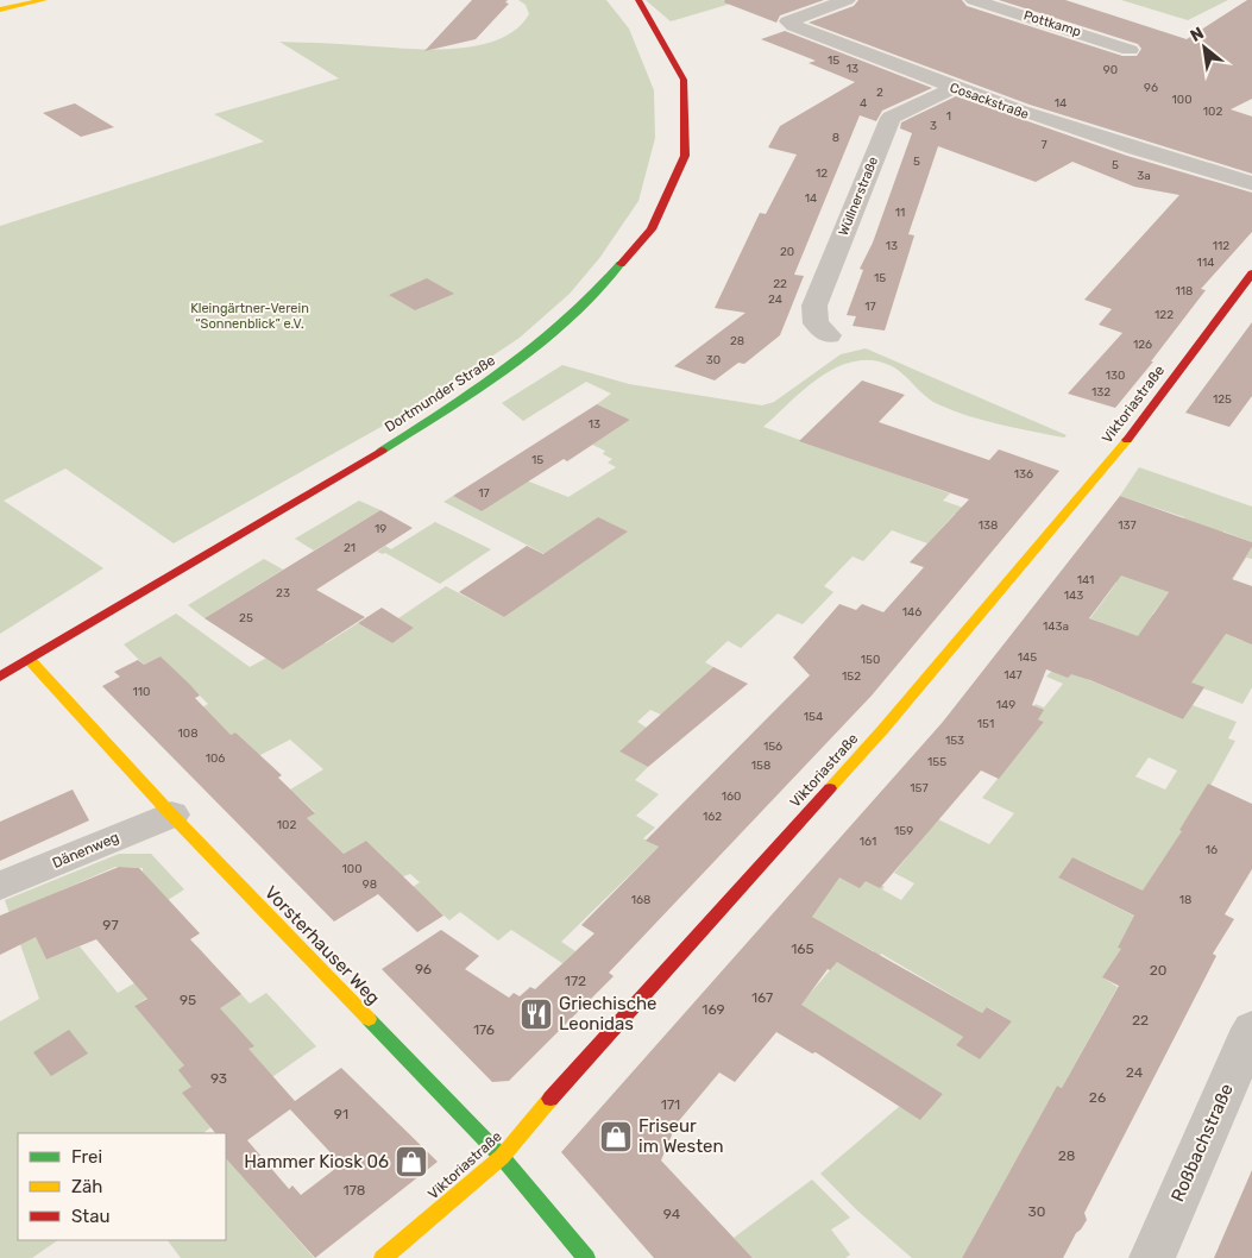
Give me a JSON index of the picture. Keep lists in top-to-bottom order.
{
  "streets": {
    "street": [
      "Pottkamp",
      "Cosackstraße",
      "Wüllnerstraße",
      "Dortmunder Straße",
      "Viktoriastraße",
      "Dänenweg",
      "Vorsterhauser Weg",
      "Roßbachstraße"
    ]
  },
  "crossings": [
    ["Cosackstraße", "Wüllnerstraße"],
    ["Dortmunder Straße", "Vorsterhauser Weg"],
    ["Viktoriastraße", "Vorsterhauser Weg"],
    ["Dänenweg", "Vorsterhauser Weg"]
  ],
  "parks": ["Kleingärtner-Verein “Sonnenblick” e.V."],
  "places": {
    "restaurant": ["Griechische Leonidas"],
    "shop": ["Friseur im Westen", "Hammer Kiosk 06"]
  },
  "house_numbers": [
    "15",
    "13",
    "90",
    "96",
    "2",
    "100",
    "4",
    "14",
    "102",
    "1",
    "3",
    "8",
    "7",
    "5",
    "5",
    "12",
    "3a",
    "14",
    "11",
    "13",
    "112",
    "20",
    "114",
    "15",
    "22",
    "118",
    "24",
    "17",
    "122",
    "28",
    "126",
    "30",
    "130",
    "132",
    "125",
    "13",
    "15",
    "136",
    "17",
    "138",
    "137",
    "19",
    "21",
    "141",
    "23",
    "143",
    "146",
    "25",
    "143a",
    "145",
    "150",
    "147",
    "152",
    "110",
    "149",
    "154",
    "151",
    "108",
    "153",
    "156",
    "106",
    "155",
    "158",
    "157",
    "160",
    "162",
    "102",
    "159",
    "161",
    "16",
    "100",
    "98",
    "168",
    "18",
    "97",
    "165",
    "96",
    "20",
    "172",
    "167",
    "95",
    "169",
    "22",
    "176",
    "24",
    "93",
    "26",
    "171",
    "91",
    "28",
    "178",
    "30",
    "94"
  ],
  "legend": ["Frei", "Zäh", "Stau"],
  "north": "top left"
}
